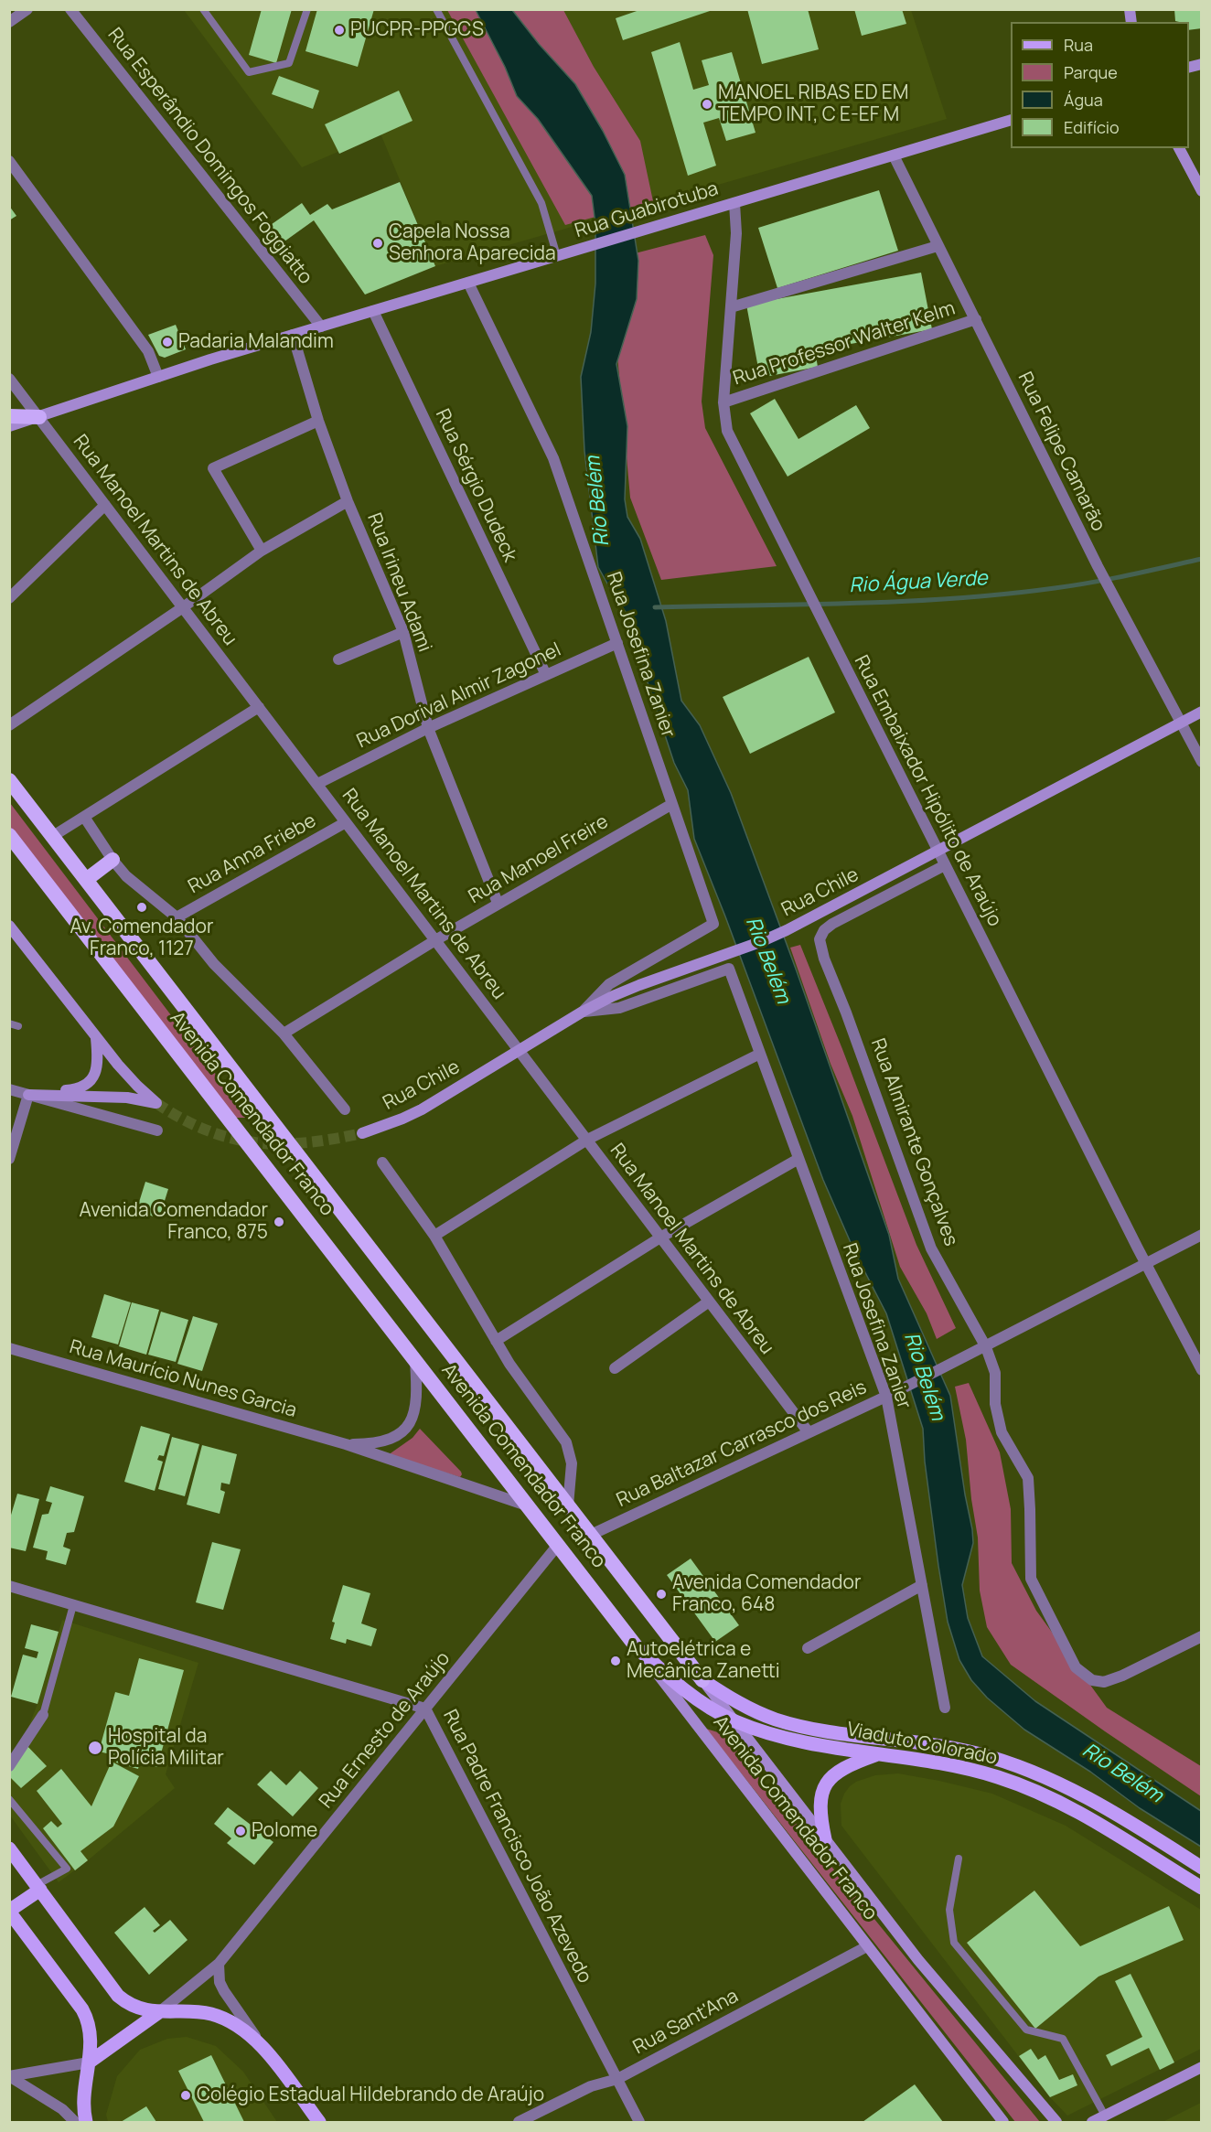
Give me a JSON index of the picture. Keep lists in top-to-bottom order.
{
  "streets": {
    "highway": ["Avenida Comendador Franco"],
    "main road": ["Rua Guabirotuba", "Rua Chile", "Viaduto Colorado"],
    "street": [
      "Rua Esperândio Domingos Foggiatto",
      "Rua Professor Walter Kelm",
      "Rua Felipe Camarão",
      "Rua Sérgio Dudeck",
      "Rua Manoel Martins de Abreu",
      "Rua Irineu Adami",
      "Rua Josefina Zanier",
      "Rua Dorival Almir Zagonel",
      "Rua Embaixador Hipólito de Araújo",
      "Rua Anna Friebe",
      "Rua Manoel Freire",
      "Rua Almirante Gonçalves",
      "Rua Maurício Nunes Garcia",
      "Rua Baltazar Carrasco dos Reis",
      "Rua Ernesto de Araújo",
      "Rua Padre Francisco João Azevedo",
      "Rua Sant'Ana"
    ]
  },
  "crossings": [
    ["Rua Esperândio Domingos Foggiatto", "Rua Guabirotuba"],
    ["Rua Guabirotuba", "Rua Felipe Camarão"],
    ["Rua Guabirotuba", "Rua Sérgio Dudeck"],
    ["Rua Guabirotuba", "Rua Manoel Martins de Abreu"],
    ["Rua Guabirotuba", "Rua Irineu Adami"],
    ["Rua Guabirotuba", "Rua Josefina Zanier"],
    ["Rua Guabirotuba", "Rua Embaixador Hipólito de Araújo"],
    ["Rua Professor Walter Kelm", "Rua Felipe Camarão"],
    ["Rua Professor Walter Kelm", "Rua Embaixador Hipólito de Araújo"],
    ["Rua Felipe Camarão", "Rua Chile"],
    ["Rua Sérgio Dudeck", "Rua Dorival Almir Zagonel"],
    ["Rua Manoel Martins de Abreu", "Rua Dorival Almir Zagonel"],
    ["Rua Manoel Martins de Abreu", "Rua Anna Friebe"],
    ["Rua Manoel Martins de Abreu", "Rua Manoel Freire"],
    ["Rua Manoel Martins de Abreu", "Rua Chile"],
    ["Rua Manoel Martins de Abreu", "Rua Baltazar Carrasco dos Reis"],
    ["Rua Irineu Adami", "Rua Dorival Almir Zagonel"],
    ["Rua Irineu Adami", "Rua Manoel Freire"],
    ["Rua Josefina Zanier", "Rua Dorival Almir Zagonel"],
    ["Rua Josefina Zanier", "Rua Manoel Freire"],
    ["Rua Josefina Zanier", "Rua Chile"],
    ["Rua Josefina Zanier", "Rua Baltazar Carrasco dos Reis"],
    ["Rua Embaixador Hipólito de Araújo", "Rua Chile"],
    ["Rua Embaixador Hipólito de Araújo", "Rua Almirante Gonçalves"],
    ["Rua Embaixador Hipólito de Araújo", "Rua Baltazar Carrasco dos Reis"],
    ["Avenida Comendador Franco", "Rua Maurício Nunes Garcia"],
    ["Avenida Comendador Franco", "Rua Baltazar Carrasco dos Reis"],
    ["Avenida Comendador Franco", "Rua Ernesto de Araújo"],
    ["Avenida Comendador Franco", "Viaduto Colorado"],
    ["Avenida Comendador Franco", "Rua Sant'Ana"],
    ["Rua Almirante Gonçalves", "Rua Baltazar Carrasco dos Reis"],
    ["Rua Ernesto de Araújo", "Rua Padre Francisco João Azevedo"],
    ["Rua Padre Francisco João Azevedo", "Rua Sant'Ana"]
  ],
  "water": ["Rio Belém", "Rio Água Verde"],
  "places": [
    "PUCPR-PPGCS",
    "MANOEL RIBAS ED EM TEMPO INT, C E-EF M",
    "Capela Nossa Senhora Aparecida",
    "Padaria Malandim",
    "Av. Comendador Franco, 1127",
    "Avenida Comendador Franco, 875",
    "Avenida Comendador Franco, 648",
    "Autoelétrica e Mecânica Zanetti",
    "Hospital da Polícia Militar",
    "Polome",
    "Colégio Estadual Hildebrando de Araújo"
  ],
  "legend": [
    "Rua",
    "Parque",
    "Água",
    "Edifício"
  ]
}
